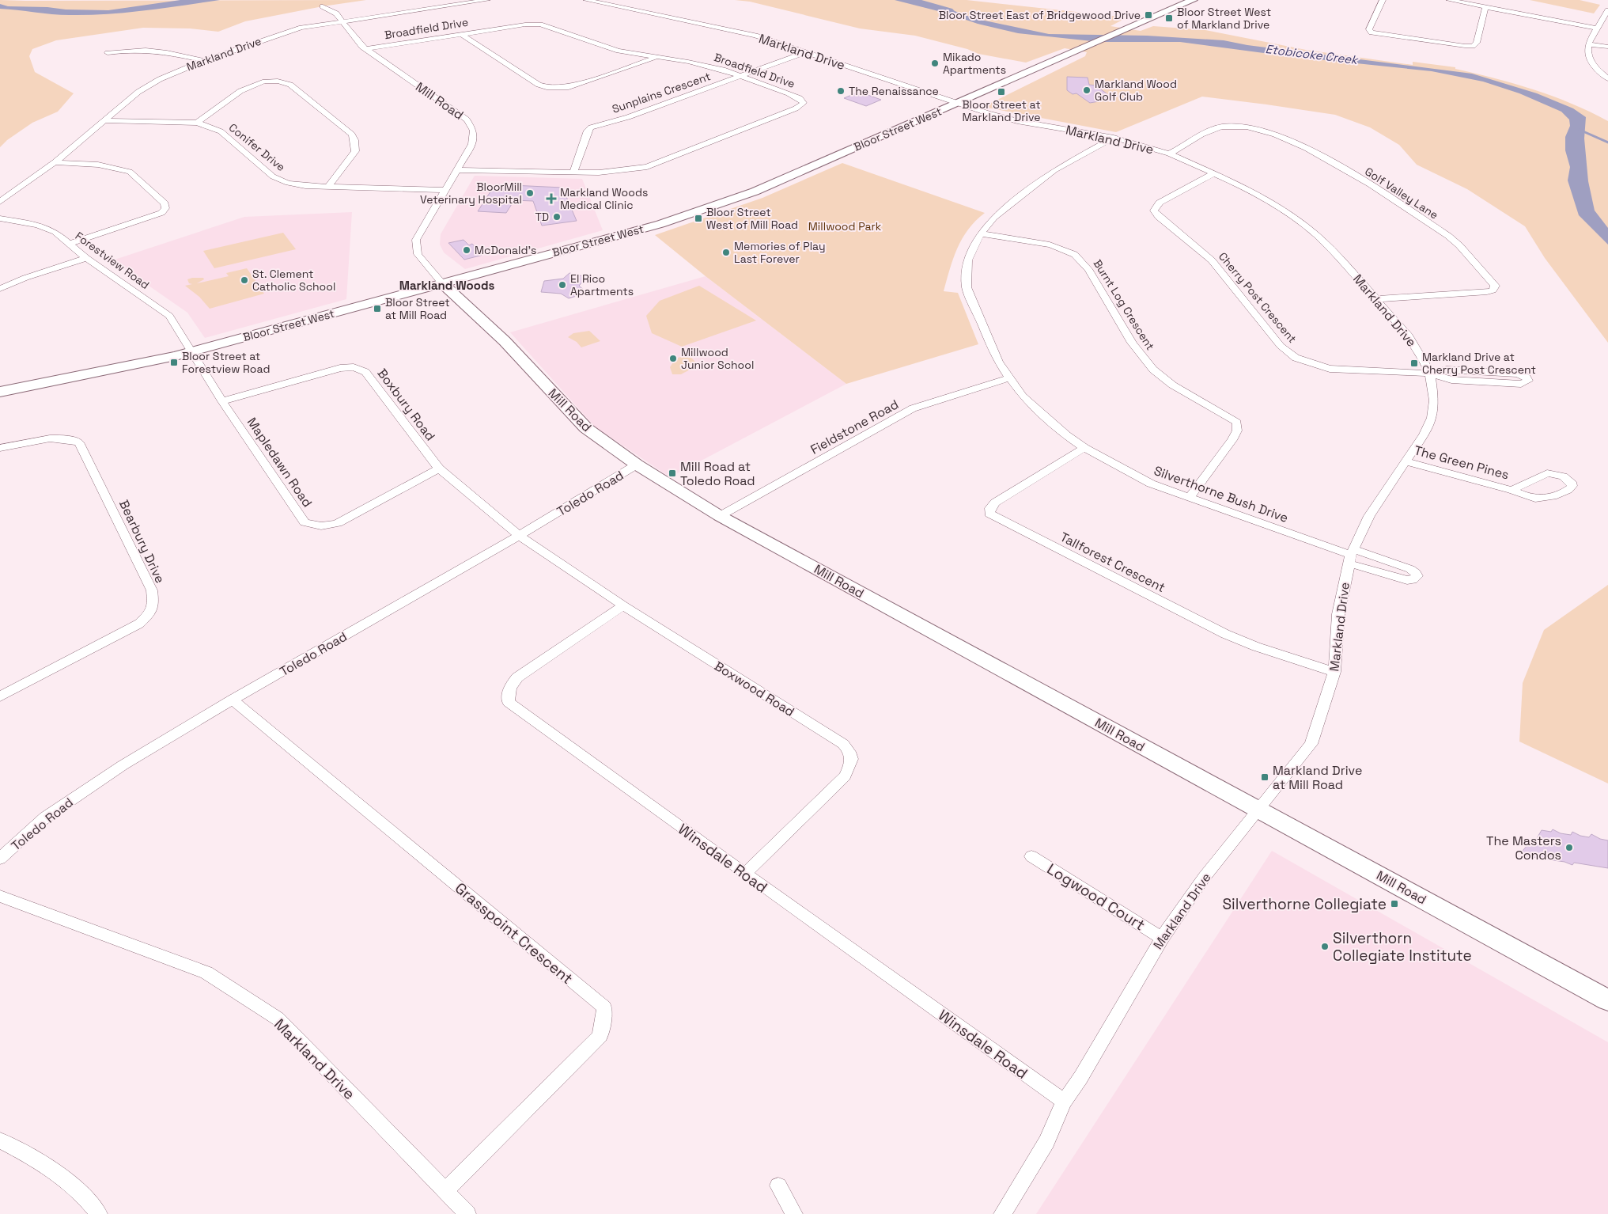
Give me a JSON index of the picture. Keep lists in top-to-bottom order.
{
  "streets": {
    "main road": ["Mill Road", "Bloor Street West"],
    "street": [
      "Broadfield Drive",
      "Markland Drive",
      "Sunplains Crescent",
      "Conifer Drive",
      "Golf Valley Lane",
      "Forestview Road",
      "Cherry Post Crescent",
      "Burnt Log Crescent",
      "Boxbury Road",
      "Fieldstone Road",
      "Mapledawn Road",
      "The Green Pines",
      "Toledo Road",
      "Silverthorne Bush Drive",
      "Bearbury Drive",
      "Tallforest Crescent",
      "Boxwood Road",
      "Winsdale Road",
      "Logwood Court",
      "Grasspoint Crescent"
    ]
  },
  "crossings": [
    ["Broadfield Drive", "Sunplains Crescent"],
    ["Broadfield Drive", "Mill Road"],
    ["Markland Drive", "Sunplains Crescent"],
    ["Markland Drive", "Mill Road"],
    ["Markland Drive", "Bloor Street West"],
    ["Markland Drive", "Conifer Drive"],
    ["Markland Drive", "Golf Valley Lane"],
    ["Markland Drive", "Cherry Post Crescent"],
    ["Markland Drive", "The Green Pines"],
    ["Markland Drive", "Silverthorne Bush Drive"],
    ["Markland Drive", "Tallforest Crescent"],
    ["Markland Drive", "Winsdale Road"],
    ["Markland Drive", "Logwood Court"],
    ["Markland Drive", "Grasspoint Crescent"],
    ["Mill Road", "Bloor Street West"],
    ["Mill Road", "Conifer Drive"],
    ["Mill Road", "Fieldstone Road"],
    ["Mill Road", "Toledo Road"],
    ["Bloor Street West", "Forestview Road"],
    ["Bloor Street West", "Mapledawn Road"],
    ["Forestview Road", "Mapledawn Road"],
    ["Burnt Log Crescent", "Silverthorne Bush Drive"],
    ["Boxbury Road", "Mapledawn Road"],
    ["Boxbury Road", "Toledo Road"],
    ["Boxbury Road", "Boxwood Road"],
    ["Fieldstone Road", "Silverthorne Bush Drive"],
    ["Toledo Road", "Boxwood Road"],
    ["Toledo Road", "Grasspoint Crescent"],
    ["Silverthorne Bush Drive", "Tallforest Crescent"],
    ["Boxwood Road", "Winsdale Road"]
  ],
  "districts": ["Markland Woods"],
  "water": ["Etobicoke Creek"],
  "parks": ["Millwood Park"],
  "places": {
    "transit": [
      "Bloor Street East of Bridgewood Drive",
      "Bloor Street West of Markland Drive",
      "Bloor Street at Markland Drive",
      "Bloor Street West of Mill Road",
      "Bloor Street at Mill Road",
      "Bloor Street at Forestview Road",
      "Markland Drive at Cherry Post Crescent",
      "Mill Road at Toledo Road",
      "Markland Drive at Mill Road",
      "Silverthorne Collegiate"
    ],
    "other": [
      "Mikado Apartments",
      "Markland Wood Golf Club",
      "The Renaissance",
      "BloorMill Veterinary Hospital",
      "TD",
      "McDonald's",
      "Memories of Play Last Forever",
      "St. Clement Catholic School",
      "El Rico Apartments",
      "Millwood Junior School",
      "The Masters Condos",
      "Silverthorn Collegiate Institute"
    ],
    "health": ["Markland Woods Medical Clinic"]
  }
}
